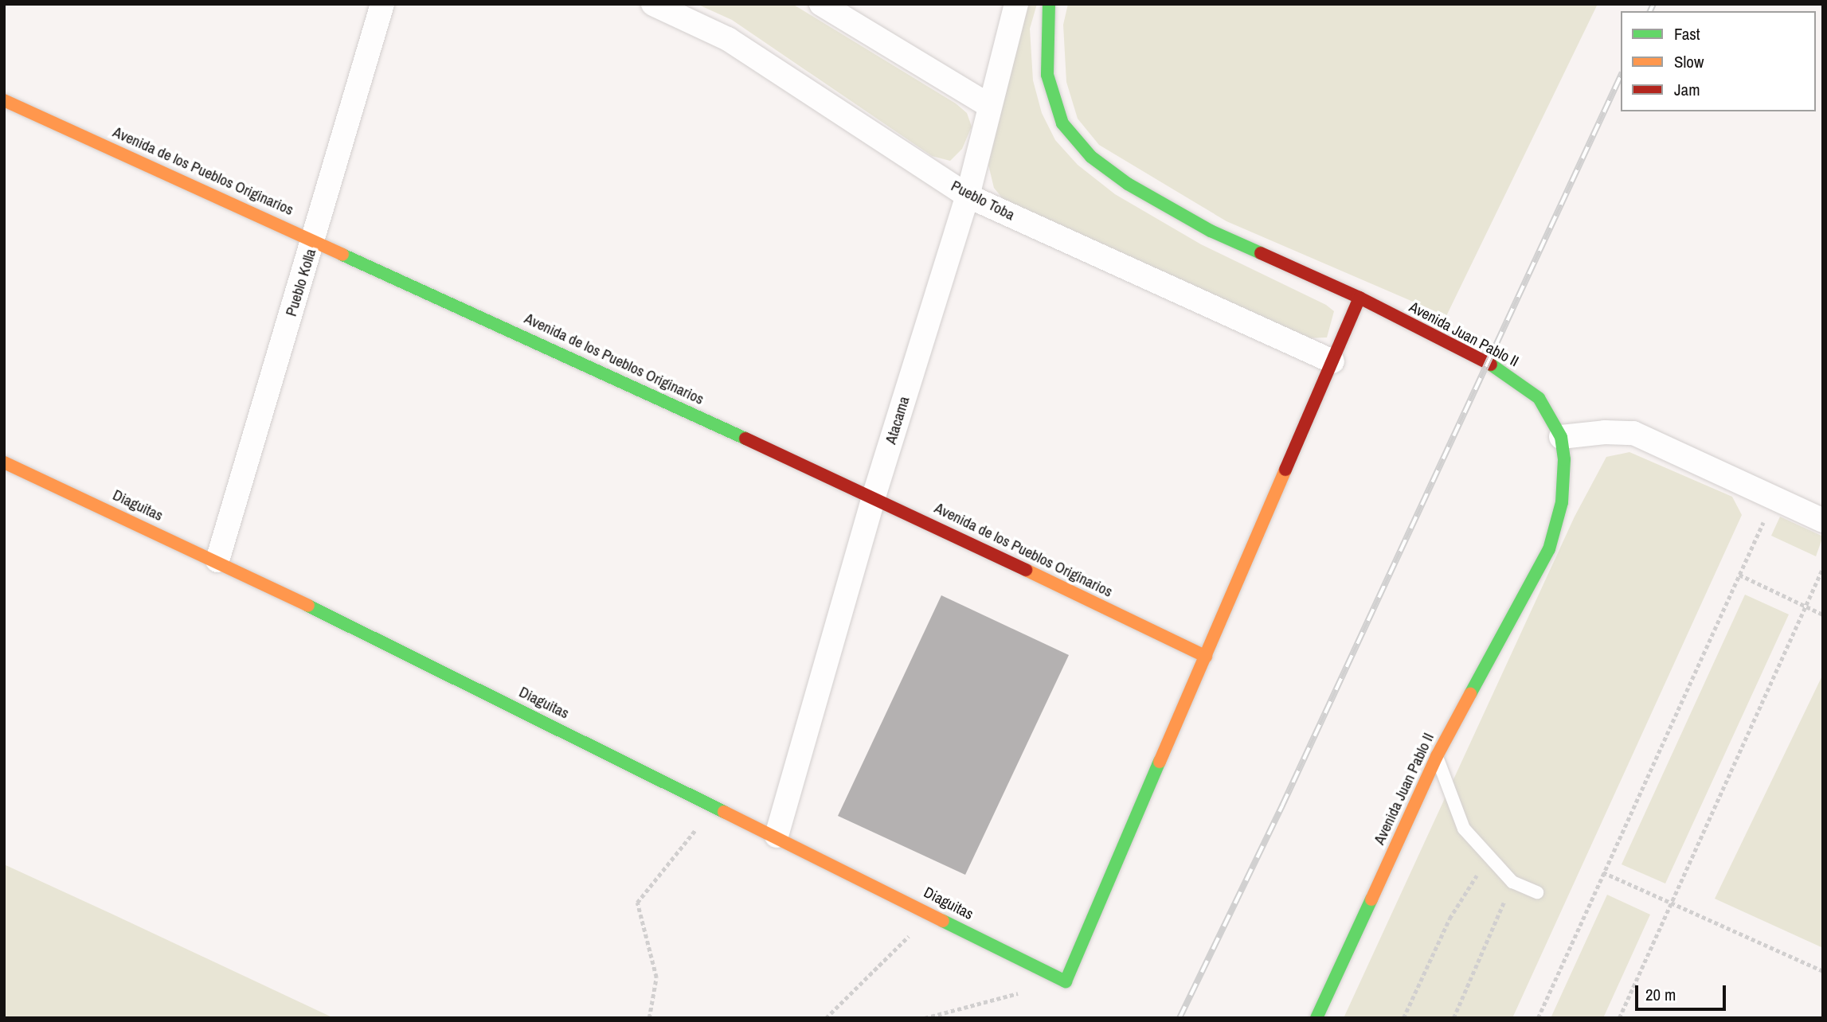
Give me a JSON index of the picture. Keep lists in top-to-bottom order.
{
  "streets": {
    "street": [
      "Avenida de los Pueblos Originarios",
      "Pueblo Toba",
      "Pueblo Kolla",
      "Avenida Juan Pablo II",
      "Atacama",
      "Diaguitas"
    ]
  },
  "crossings": [
    ["Avenida de los Pueblos Originarios", "Pueblo Kolla"],
    ["Avenida de los Pueblos Originarios", "Atacama"],
    ["Avenida de los Pueblos Originarios", "Diaguitas"],
    ["Pueblo Toba", "Atacama"],
    ["Pueblo Kolla", "Diaguitas"],
    ["Atacama", "Diaguitas"]
  ],
  "legend": ["Fast", "Slow", "Jam"],
  "scale_bar": "20 m"
}
